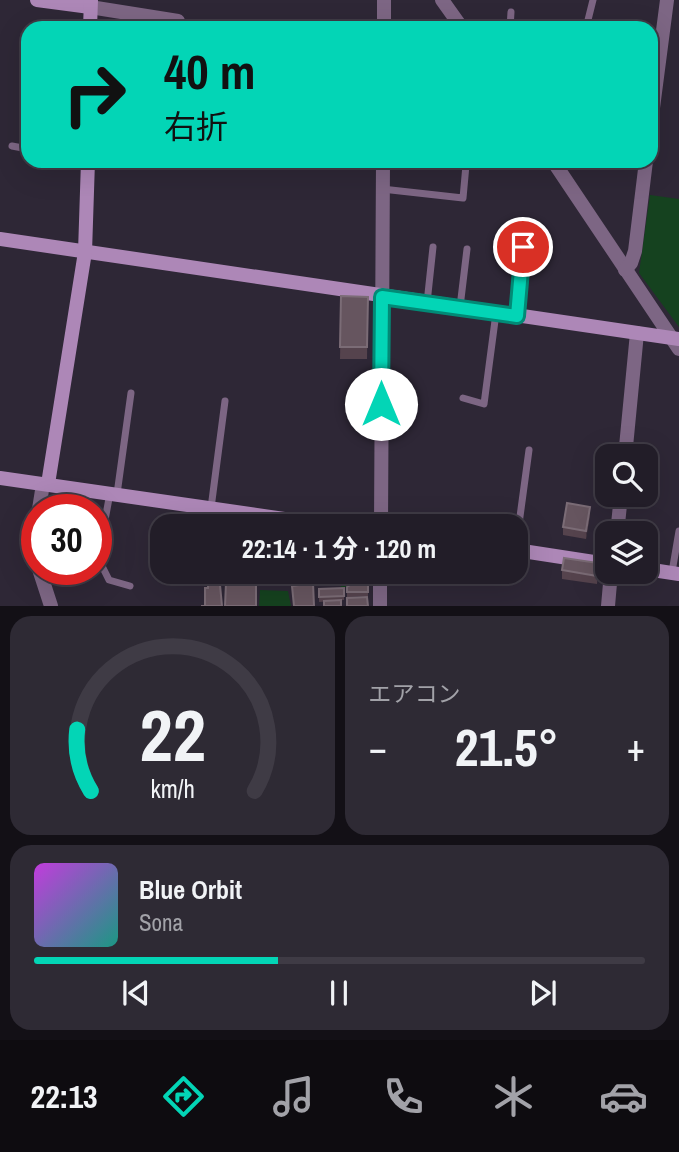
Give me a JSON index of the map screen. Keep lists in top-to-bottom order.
{
  "page": {
    "turn": ["40 m", "右折"],
    "limit": "30",
    "trip": "22:14 · 1 分 · 120 m",
    "tile": "エアコン",
    "heat": ["−", "21.5°", "+"],
    "song": ["Blue Orbit", "Sona"],
    "tabs": "22:13",
    "gauge": ["22", "km/h"]
  }
}
